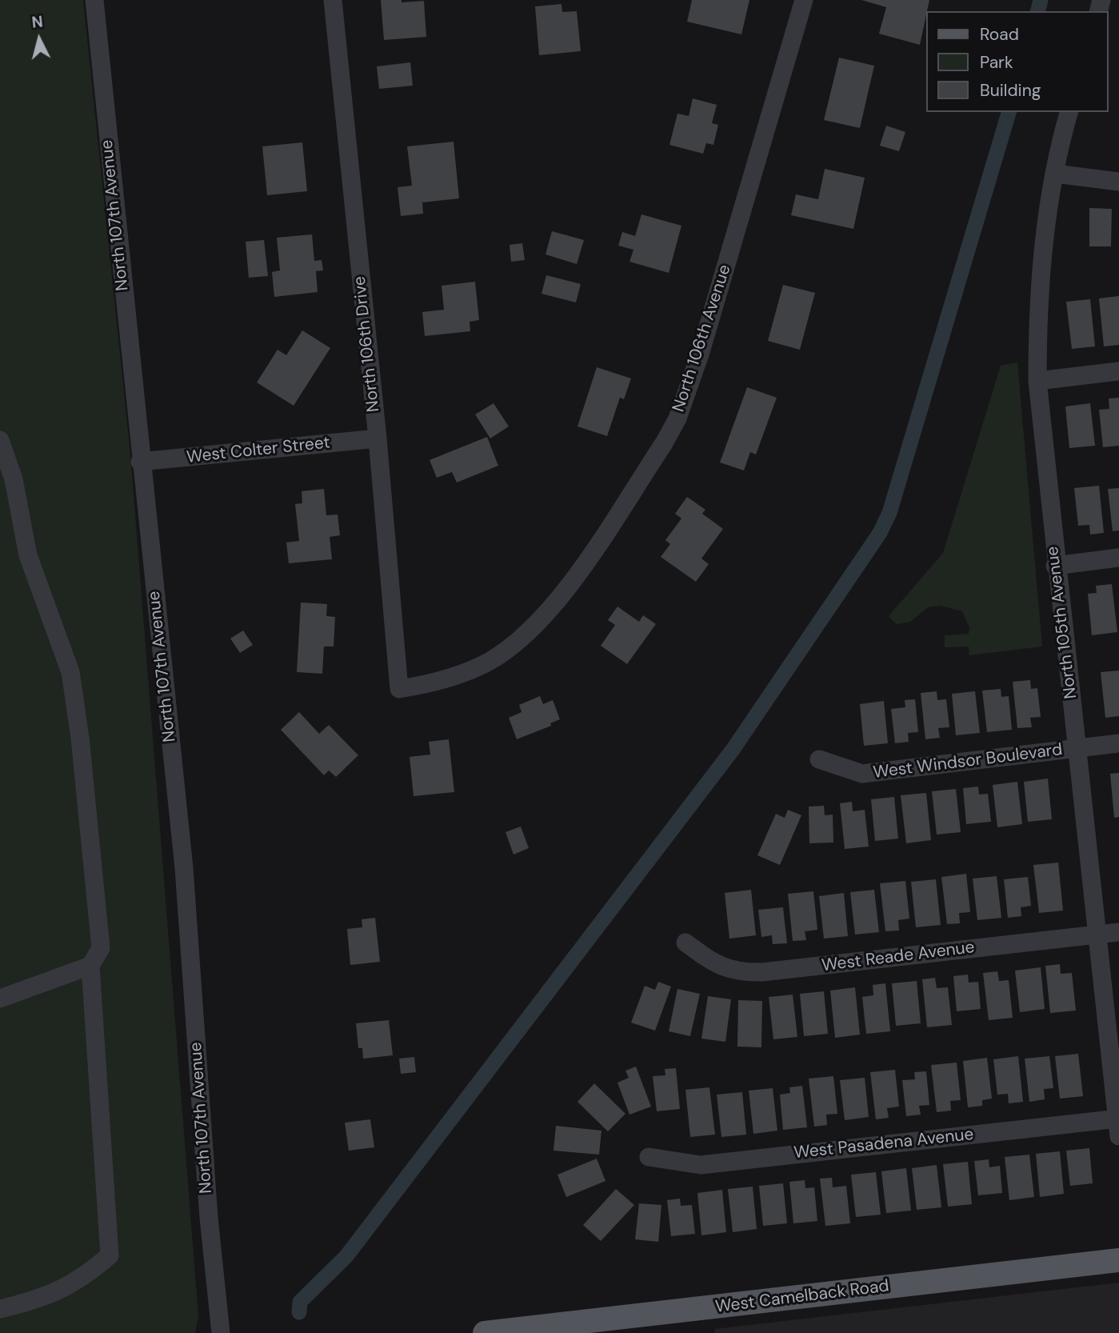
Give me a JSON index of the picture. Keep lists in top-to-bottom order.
{
  "streets": {
    "main road": ["West Camelback Road"],
    "street": [
      "North 107th Avenue",
      "North 106th Avenue",
      "North 106th Drive",
      "West Colter Street",
      "North 105th Avenue",
      "West Windsor Boulevard",
      "West Reade Avenue",
      "West Pasadena Avenue"
    ]
  },
  "crossings": [
    ["North 107th Avenue", "West Colter Street"],
    ["North 106th Avenue", "North 106th Drive"],
    ["North 106th Drive", "West Colter Street"],
    ["North 105th Avenue", "West Windsor Boulevard"],
    ["North 105th Avenue", "West Reade Avenue"],
    ["North 105th Avenue", "West Pasadena Avenue"]
  ],
  "legend": ["Road", "Park", "Building"],
  "north": "top"
}
